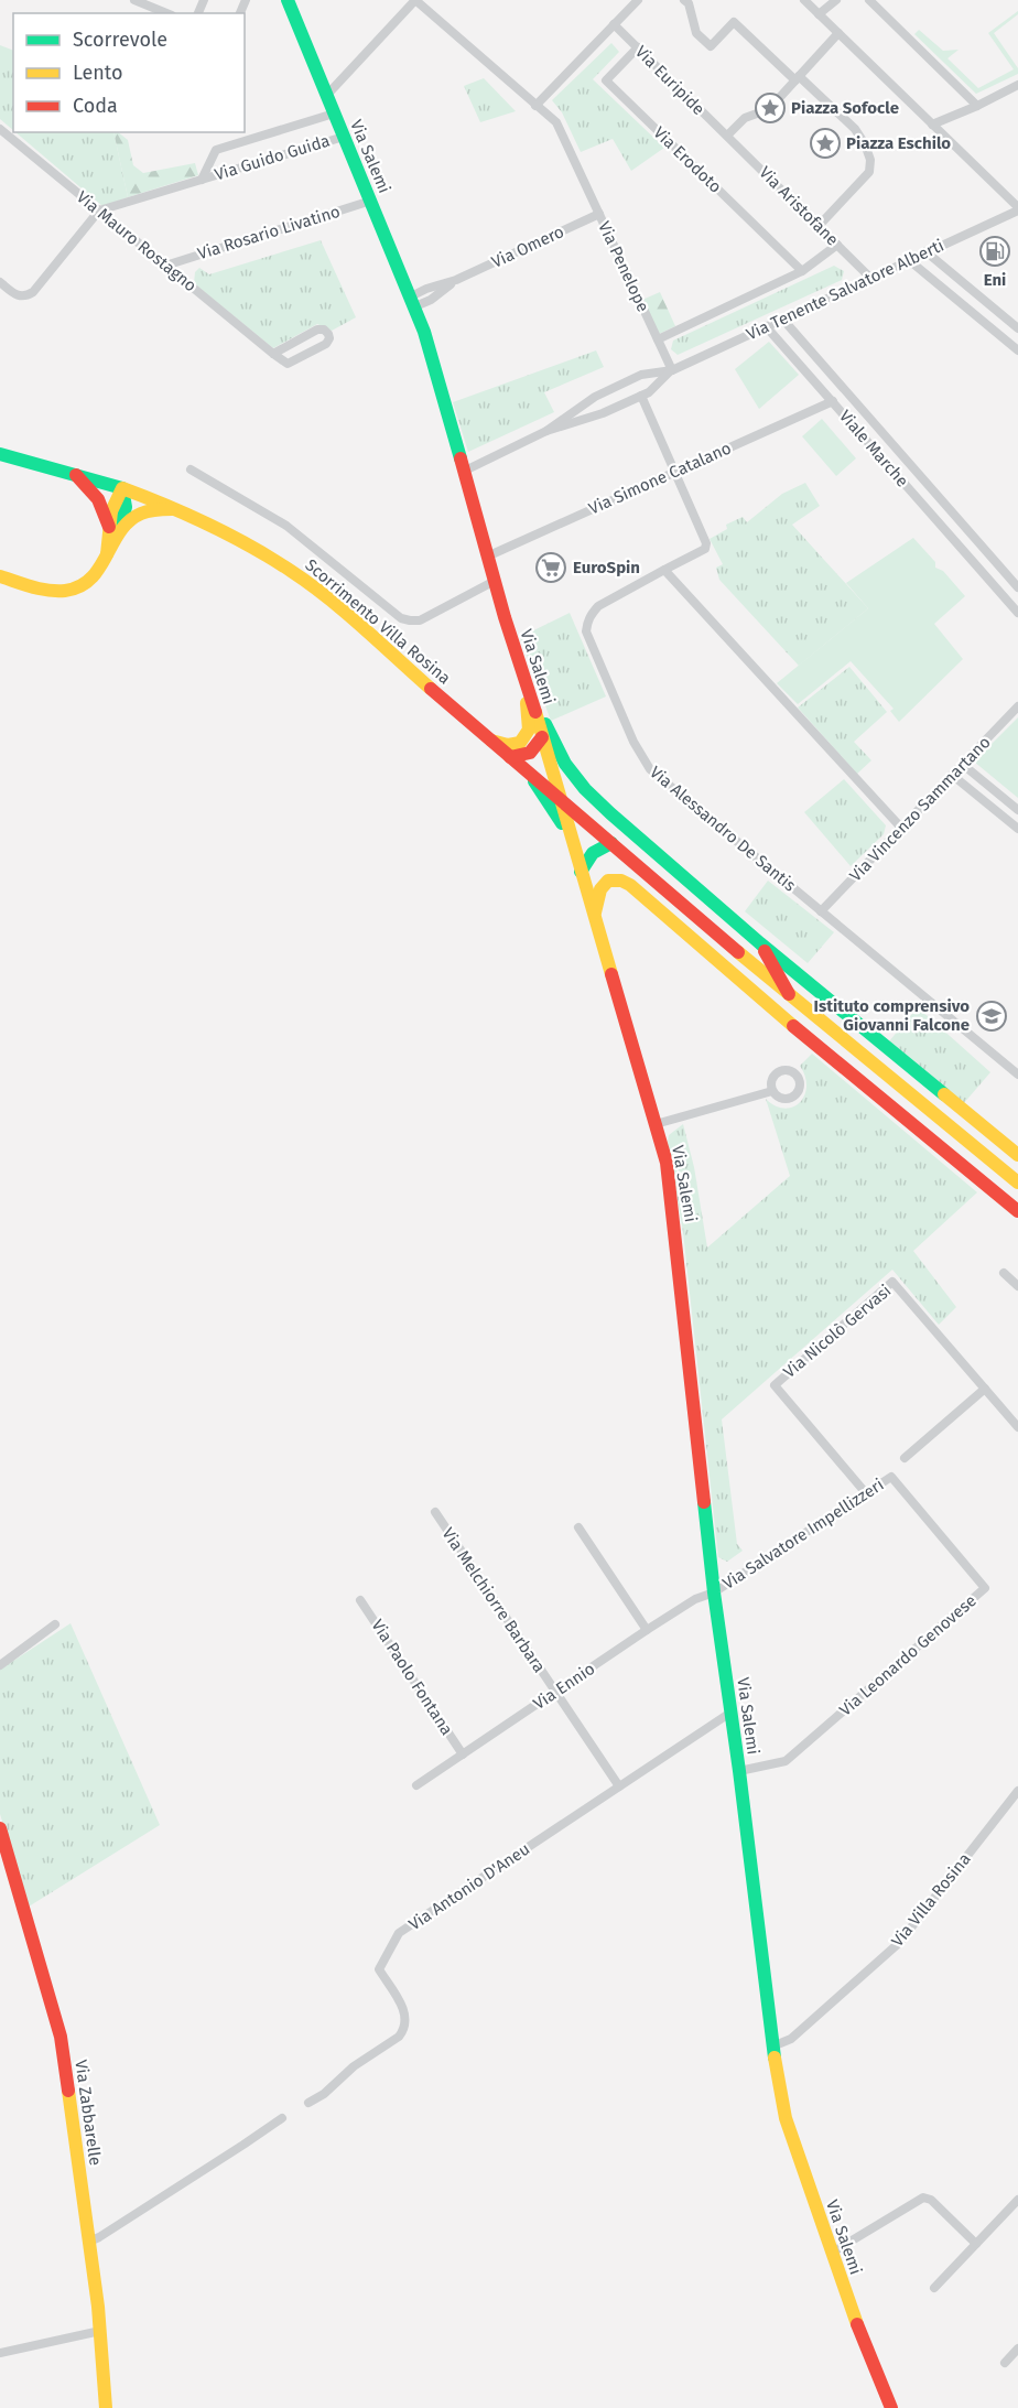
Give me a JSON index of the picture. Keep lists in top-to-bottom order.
{
  "streets": {
    "street": [
      "Via Euripide",
      "Via Salemi",
      "Via Guido Guida",
      "Via Erodoto",
      "Via Aristofane",
      "Via Rosario Livatino",
      "Via Mauro Rostagno",
      "Via Omero",
      "Via Penelope",
      "Via Tenente Salvatore Alberti",
      "Viale Marche",
      "Via Simone Catalano",
      "Scorrimento Villa Rosina",
      "Via Vincenzo Sammartano",
      "Via Alessandro De Santis",
      "Via Nicolò Gervasi",
      "Via Salvatore Impellizzeri",
      "Via Melchiorre Barbara",
      "Via Leonardo Genovese",
      "Via Paolo Fontana",
      "Via Ennio",
      "Via Antonio D'Aneu",
      "Via Villa Rosina",
      "Via Zabbarelle"
    ]
  },
  "crossings": [
    ["Via Euripide", "Via Erodoto"],
    ["Via Euripide", "Via Aristofane"],
    ["Via Salemi", "Via Guido Guida"],
    ["Via Salemi", "Via Rosario Livatino"],
    ["Via Salemi", "Via Omero"],
    ["Via Salemi", "Via Tenente Salvatore Alberti"],
    ["Via Salemi", "Via Simone Catalano"],
    ["Via Salemi", "Scorrimento Villa Rosina"],
    ["Via Salemi", "Via Salvatore Impellizzeri"],
    ["Via Salemi", "Via Leonardo Genovese"],
    ["Via Salemi", "Via Ennio"],
    ["Via Salemi", "Via Antonio D'Aneu"],
    ["Via Salemi", "Via Villa Rosina"],
    ["Via Guido Guida", "Via Mauro Rostagno"],
    ["Via Erodoto", "Via Tenente Salvatore Alberti"],
    ["Via Aristofane", "Via Tenente Salvatore Alberti"],
    ["Via Rosario Livatino", "Via Mauro Rostagno"],
    ["Via Omero", "Via Penelope"],
    ["Via Penelope", "Via Tenente Salvatore Alberti"],
    ["Via Tenente Salvatore Alberti", "Viale Marche"],
    ["Viale Marche", "Via Simone Catalano"],
    ["Via Vincenzo Sammartano", "Via Alessandro De Santis"],
    ["Via Nicolò Gervasi", "Via Salvatore Impellizzeri"],
    ["Via Salvatore Impellizzeri", "Via Leonardo Genovese"],
    ["Via Salvatore Impellizzeri", "Via Ennio"],
    ["Via Melchiorre Barbara", "Via Ennio"],
    ["Via Melchiorre Barbara", "Via Antonio D'Aneu"],
    ["Via Paolo Fontana", "Via Ennio"]
  ],
  "places": {
    "place": ["Piazza Sofocle", "Piazza Eschilo"],
    "fuel station": ["Eni"],
    "supermarket": ["EuroSpin"],
    "school or university": ["Istituto comprensivo Giovanni Falcone"]
  },
  "legend": ["Scorrevole", "Lento", "Coda"]
}
